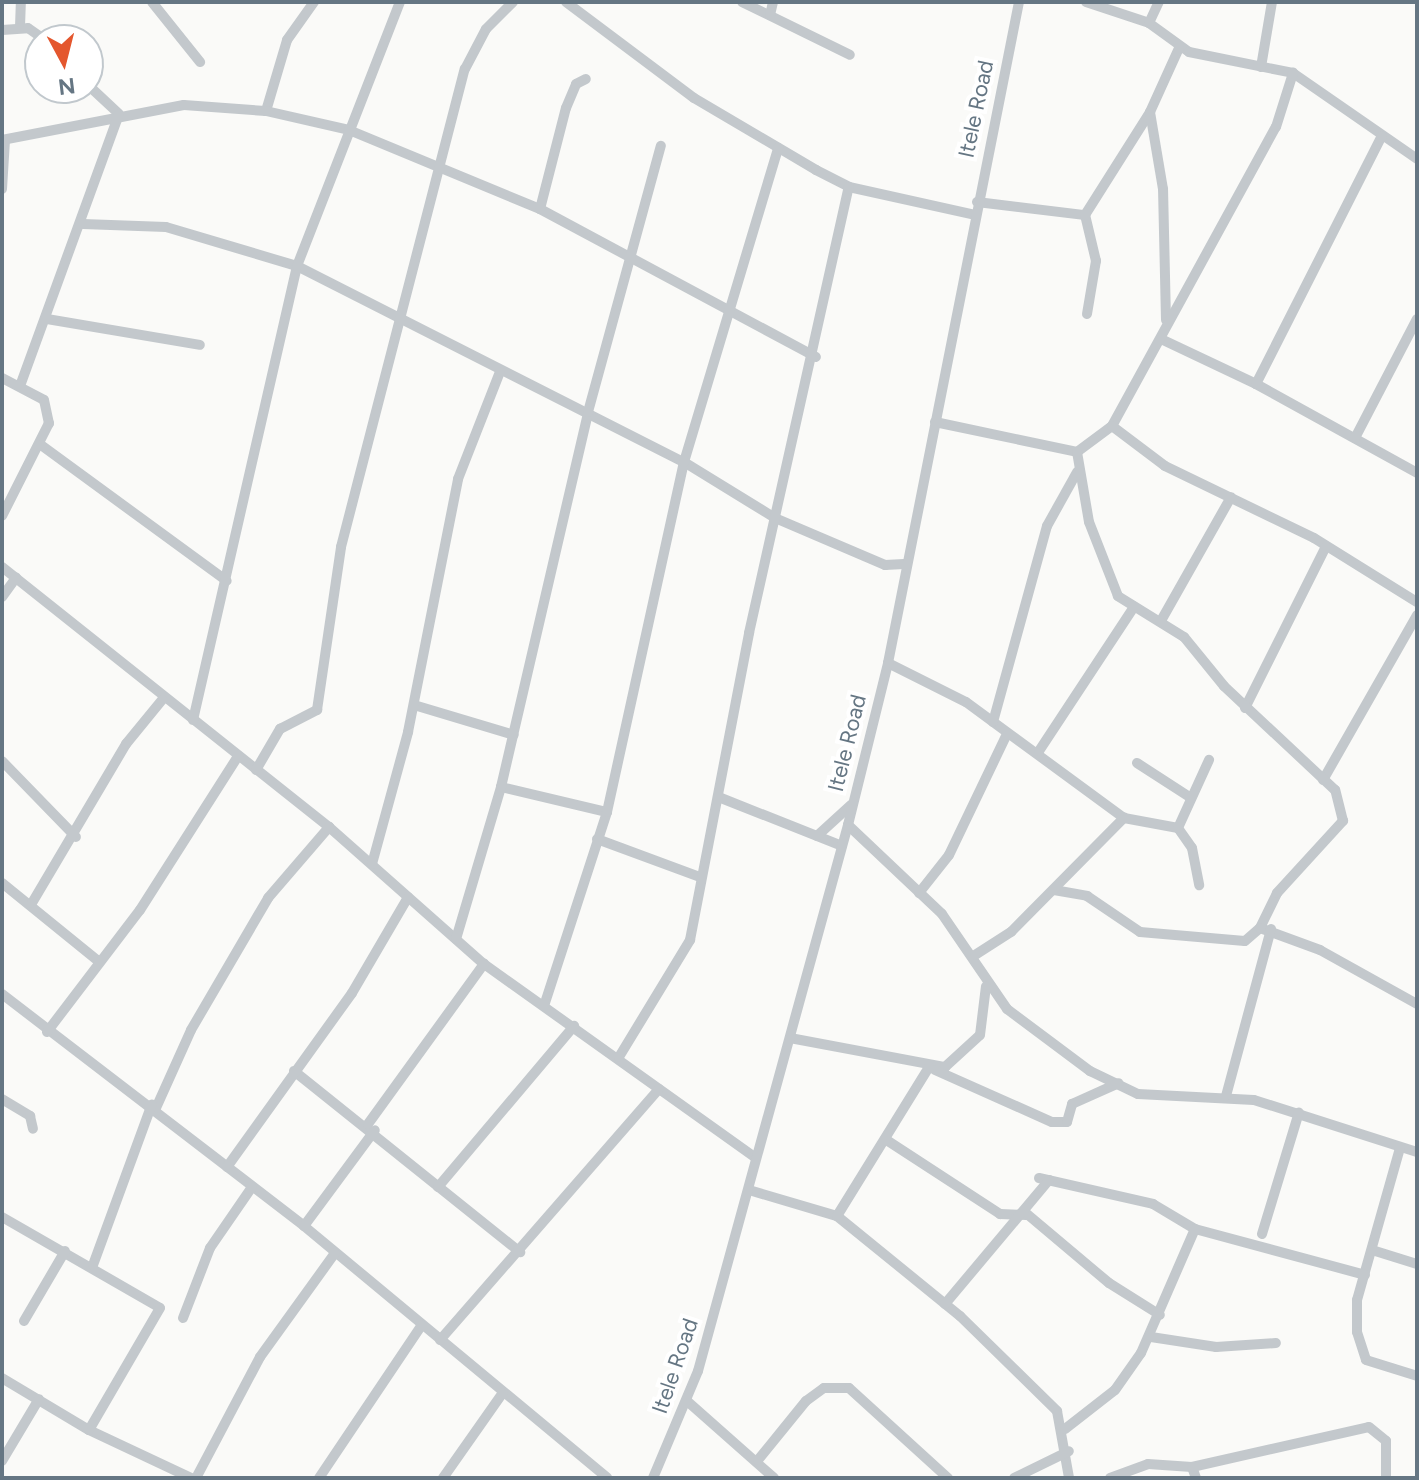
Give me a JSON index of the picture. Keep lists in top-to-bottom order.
{
  "streets": {
    "street": ["Itele Road"]
  },
  "north": "bottom"
}
